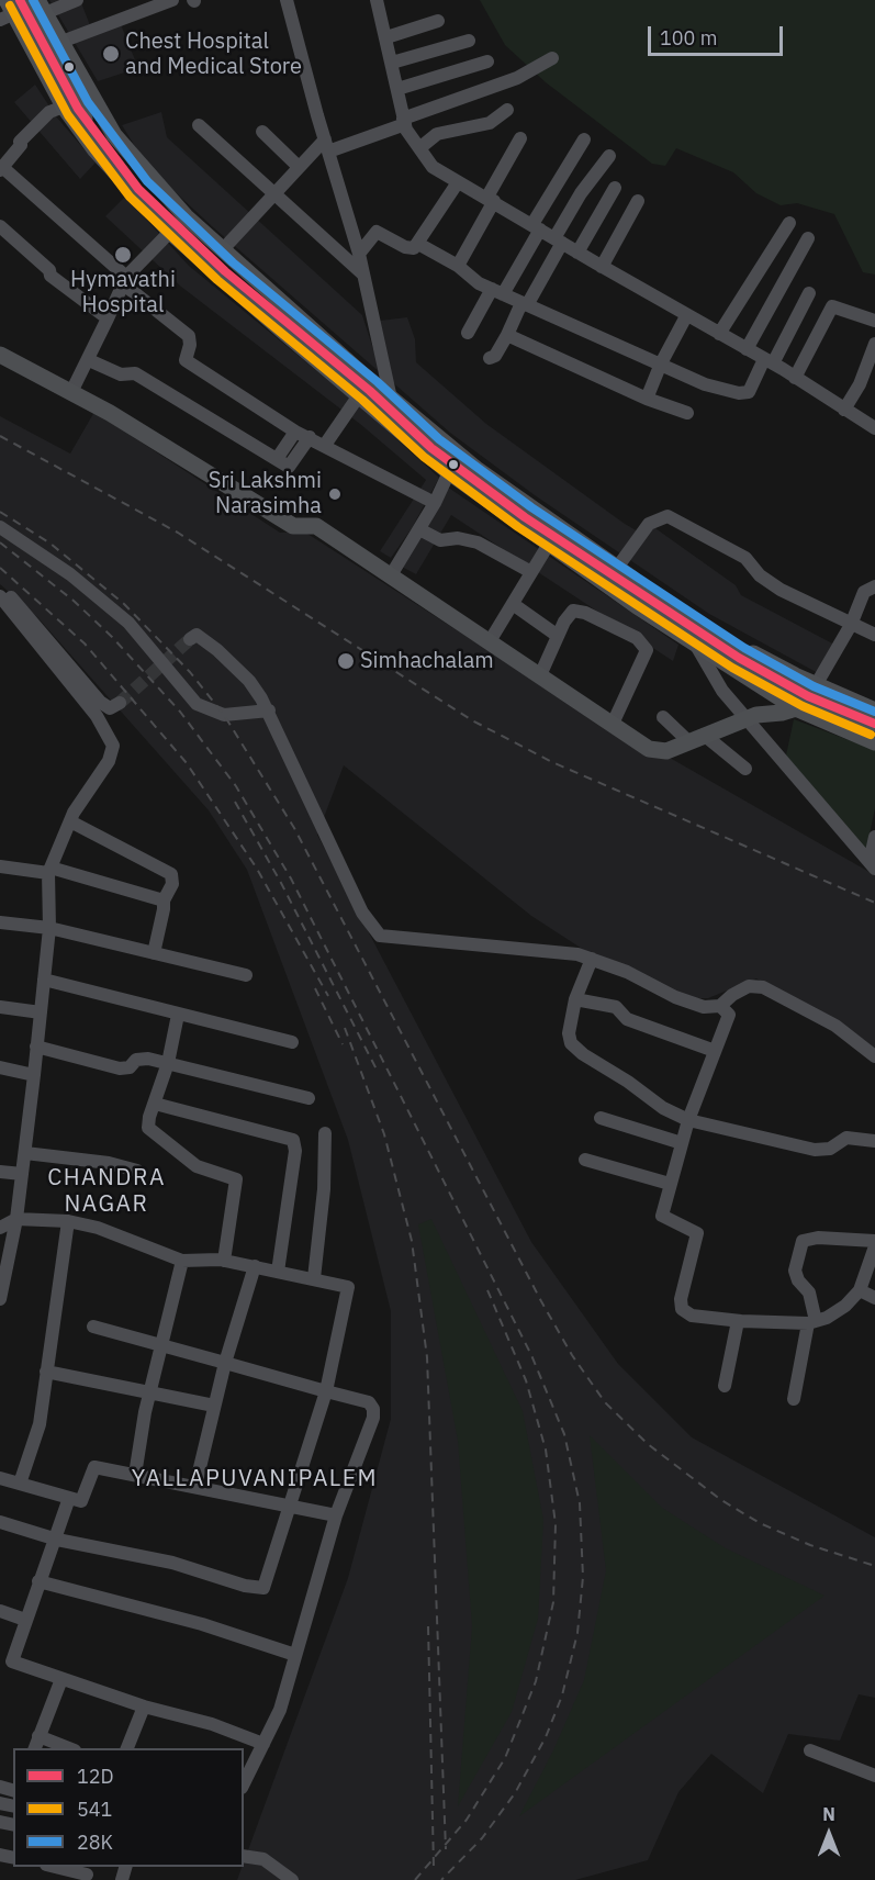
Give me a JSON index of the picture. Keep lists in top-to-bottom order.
{
  "districts": ["CHANDRA NAGAR", "YALLAPUVANIPALEM"],
  "places": [
    "Chest Hospital and Medical Store",
    "Hymavathi Hospital",
    "Sri Lakshmi Narasimha",
    "Simhachalam"
  ],
  "lines": ["transit line 12D", "transit line 28K", "transit line 541"],
  "legend": ["12D", "541", "28K"],
  "scale_bar": "100 m",
  "north": "top"
}
